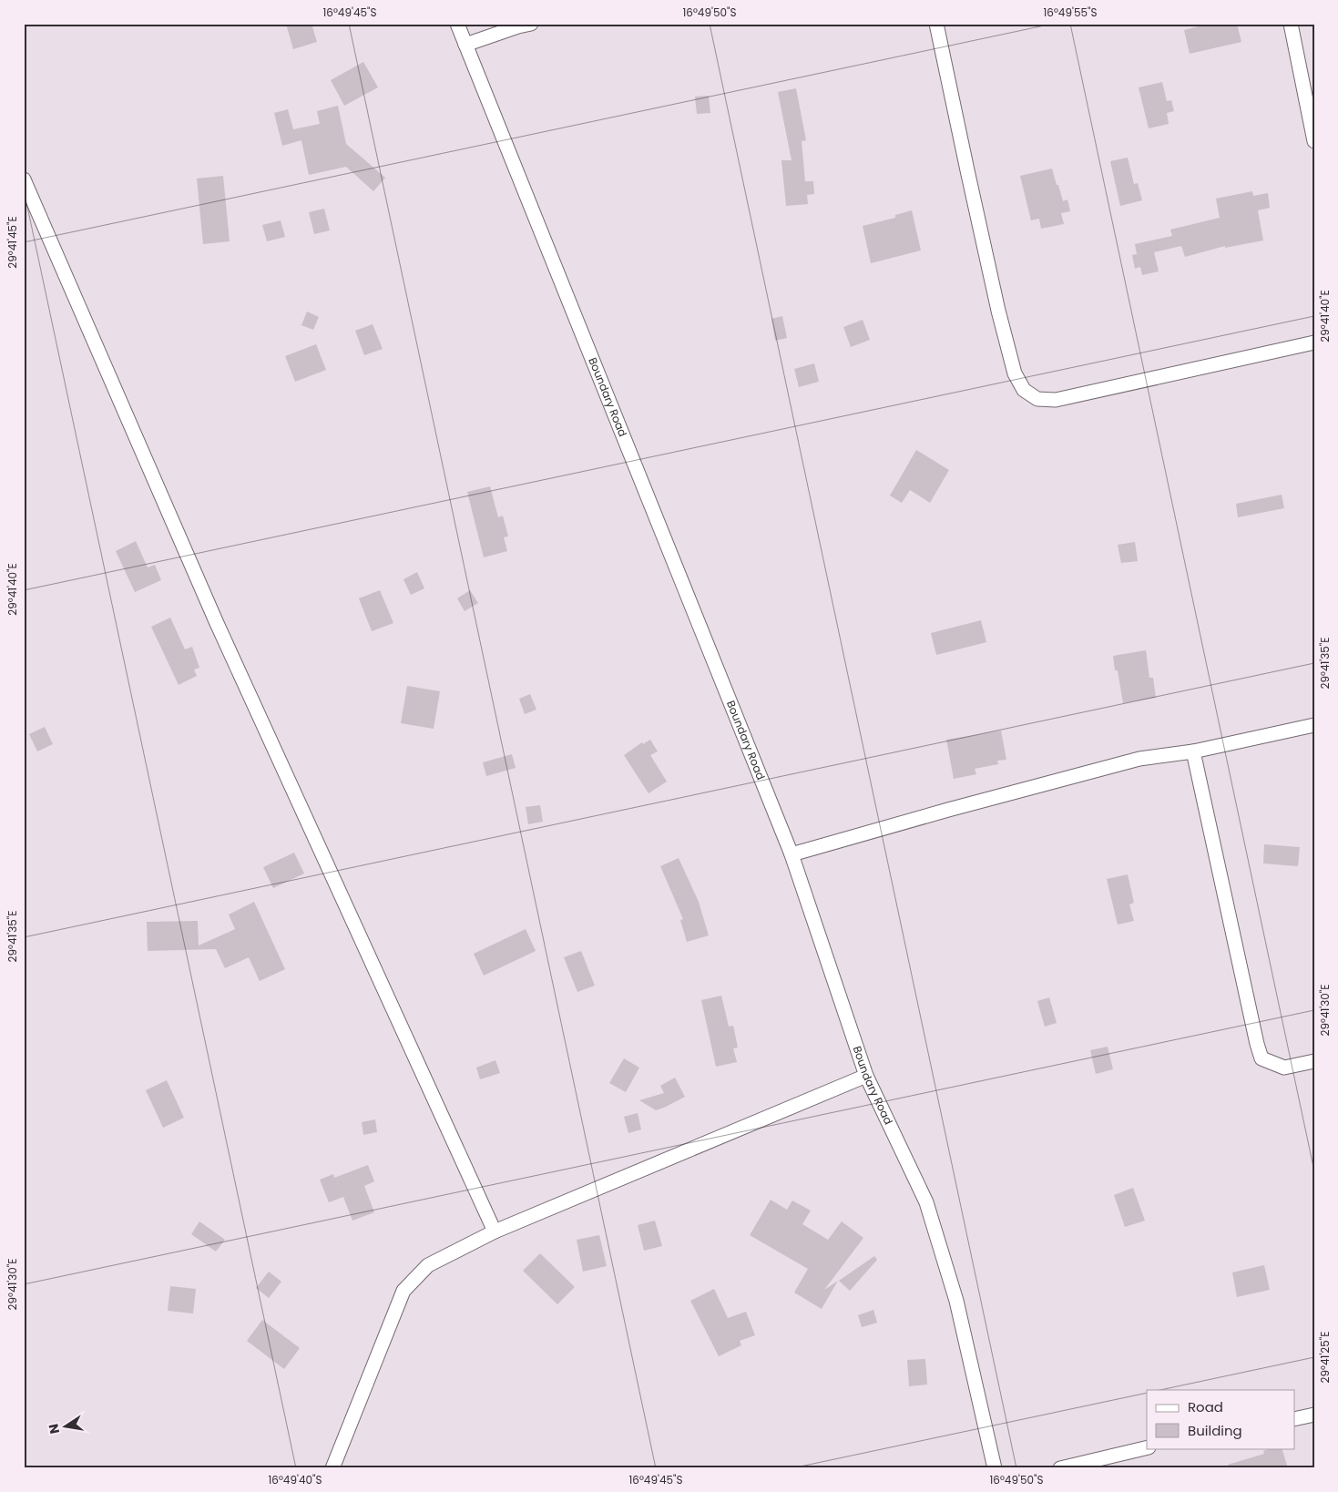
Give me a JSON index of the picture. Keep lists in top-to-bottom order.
{
  "streets": {
    "street": ["Boundary Road"]
  },
  "legend": ["Road", "Building"],
  "north": "left",
  "coordinates": [
    "16°49'45\"S",
    "16°49'50\"S",
    "16°49'55\"S",
    "29°41'45\"E",
    "29°41'40\"E",
    "29°41'35\"E",
    "29°41'30\"E",
    "29°41'25\"E",
    "16°49'40\"S"
  ]
}
